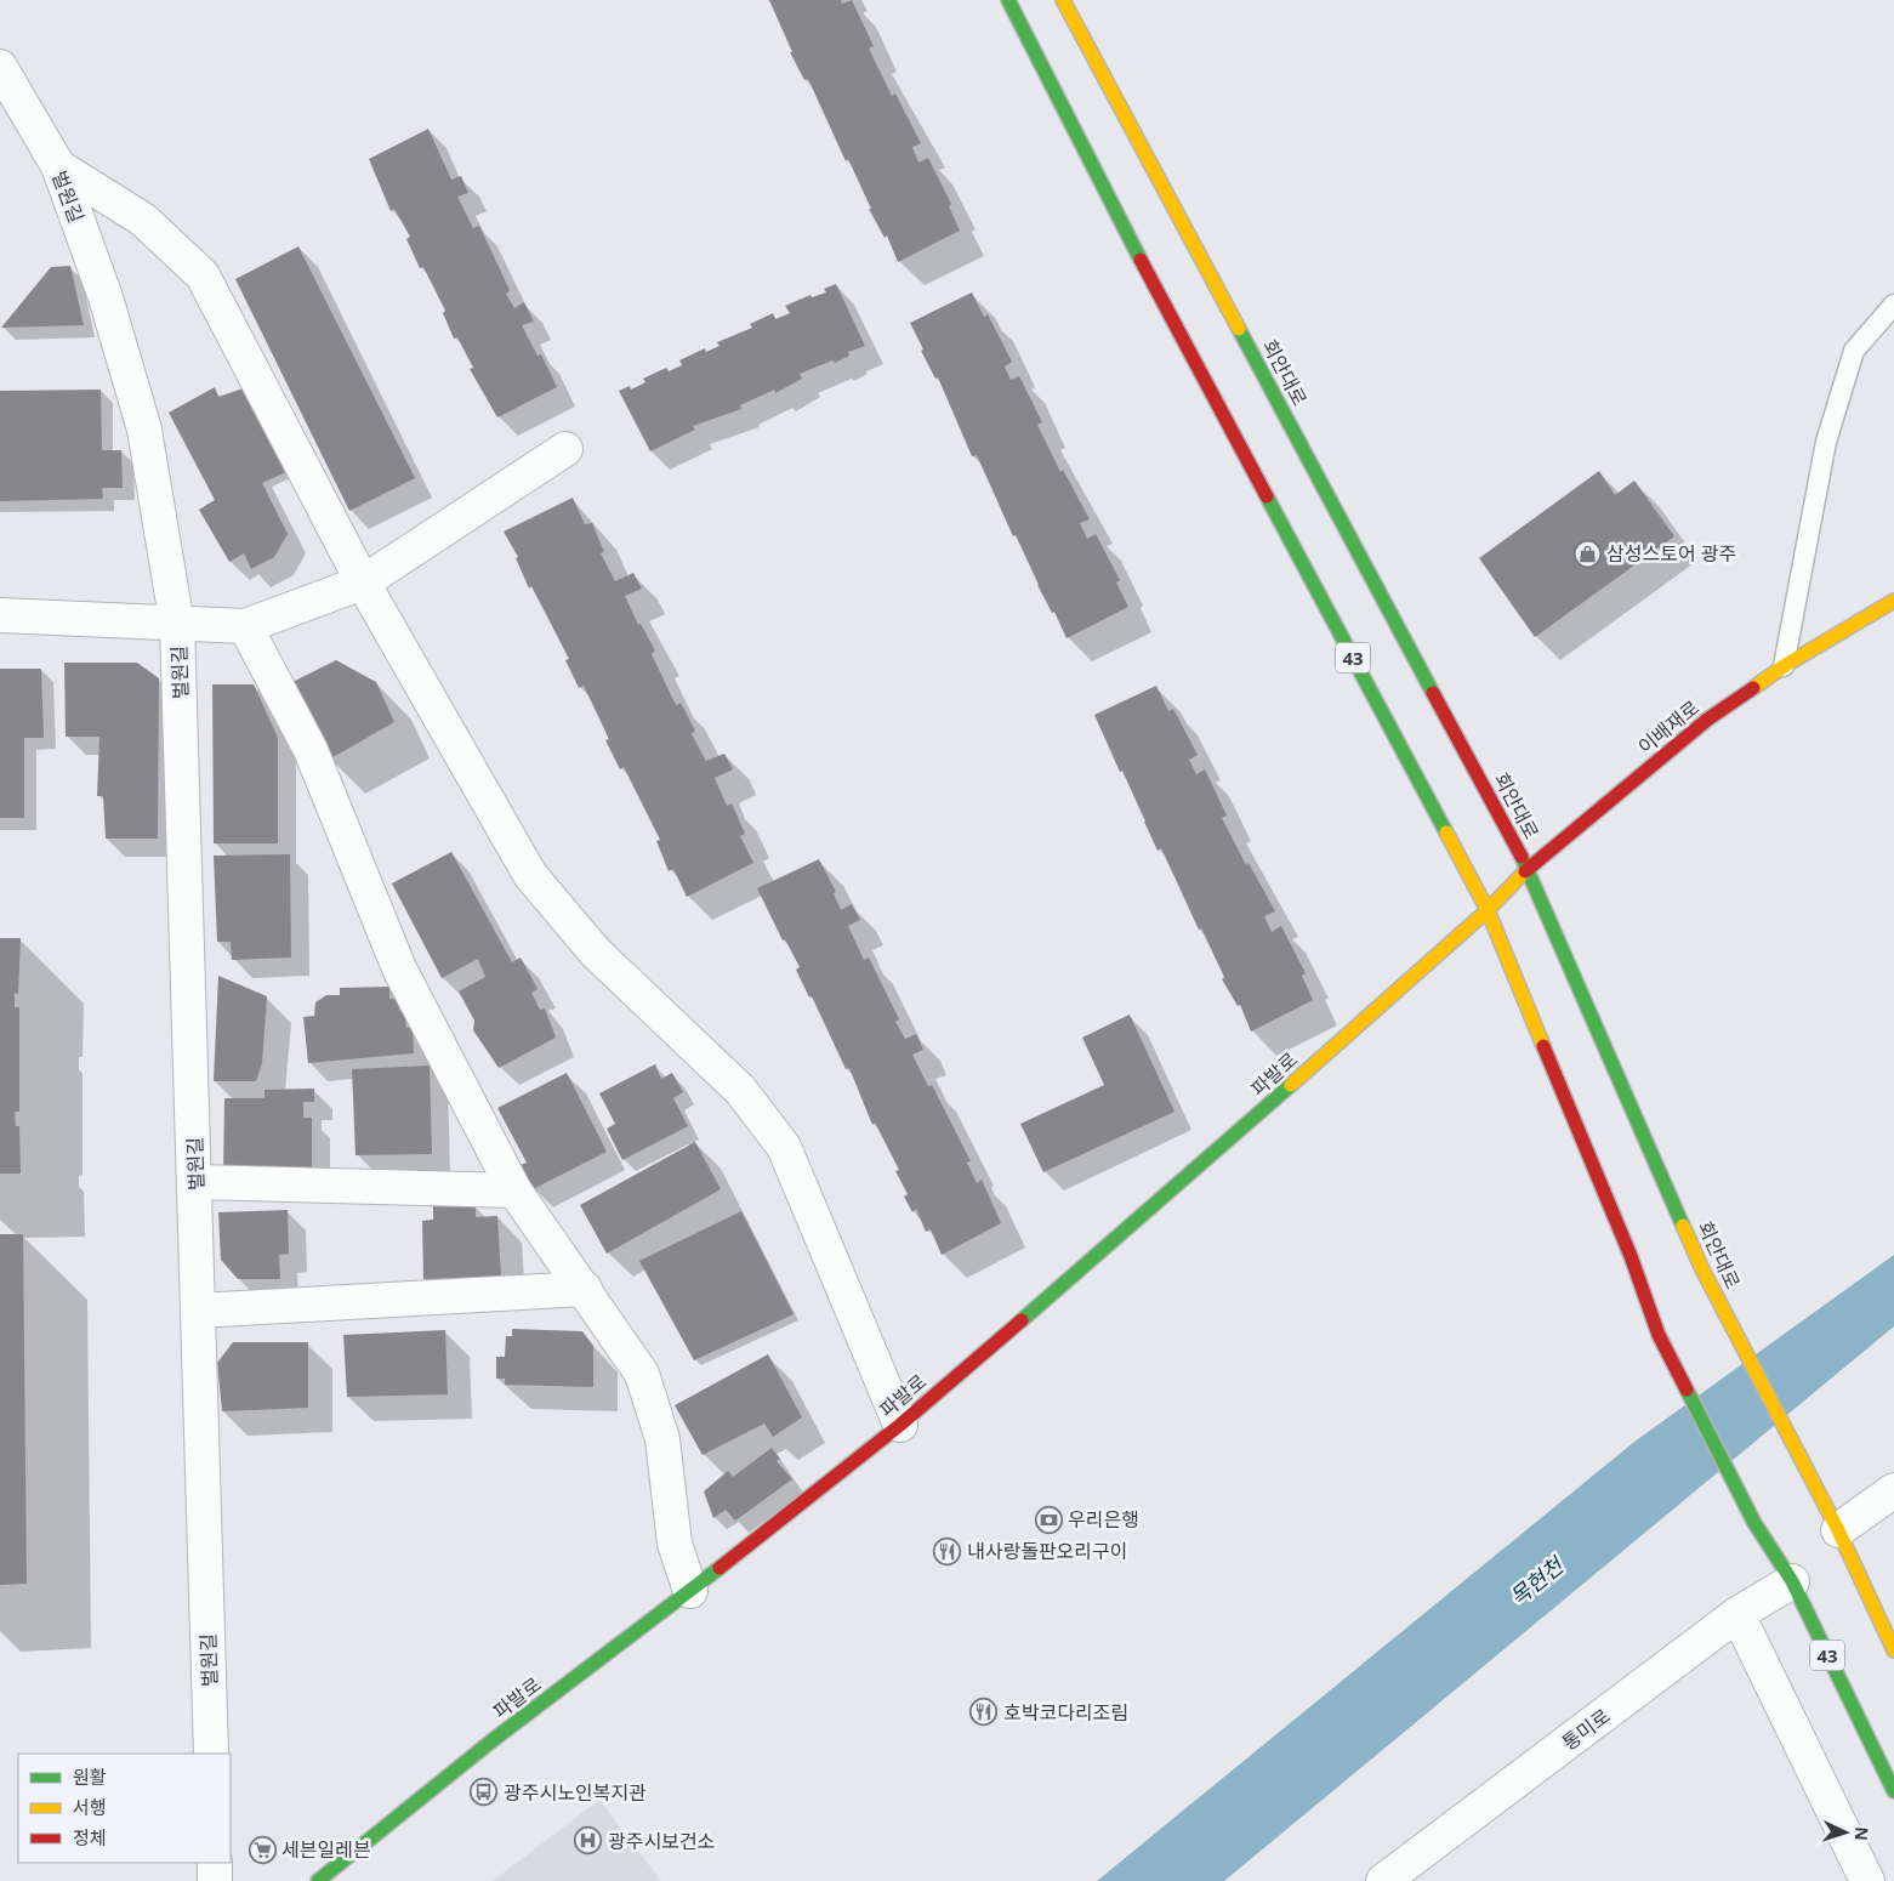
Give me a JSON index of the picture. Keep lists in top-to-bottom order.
{
  "streets": {
    "main road": [
      "회안대로",
      "43",
      "이배재로",
      "파발로"
    ],
    "street": ["벌원길", "통미로"]
  },
  "crossings": [
    ["회안대로", "이배재로"],
    ["43", "이배재로"],
    ["43", "파발로"],
    ["43", "통미로"],
    ["이배재로", "파발로"]
  ],
  "water": ["목현천"],
  "places": {
    "shop": ["삼성스토어 광주"],
    "bank": ["우리은행"],
    "restaurant": ["내사랑돌판오리구이", "호박코다리조림"],
    "bus stop": ["광주시노인복지관"],
    "hospital": ["광주시보건소"],
    "supermarket": ["세븐일레븐"]
  },
  "legend": ["원활", "서행", "정체"],
  "north": "right"
}
